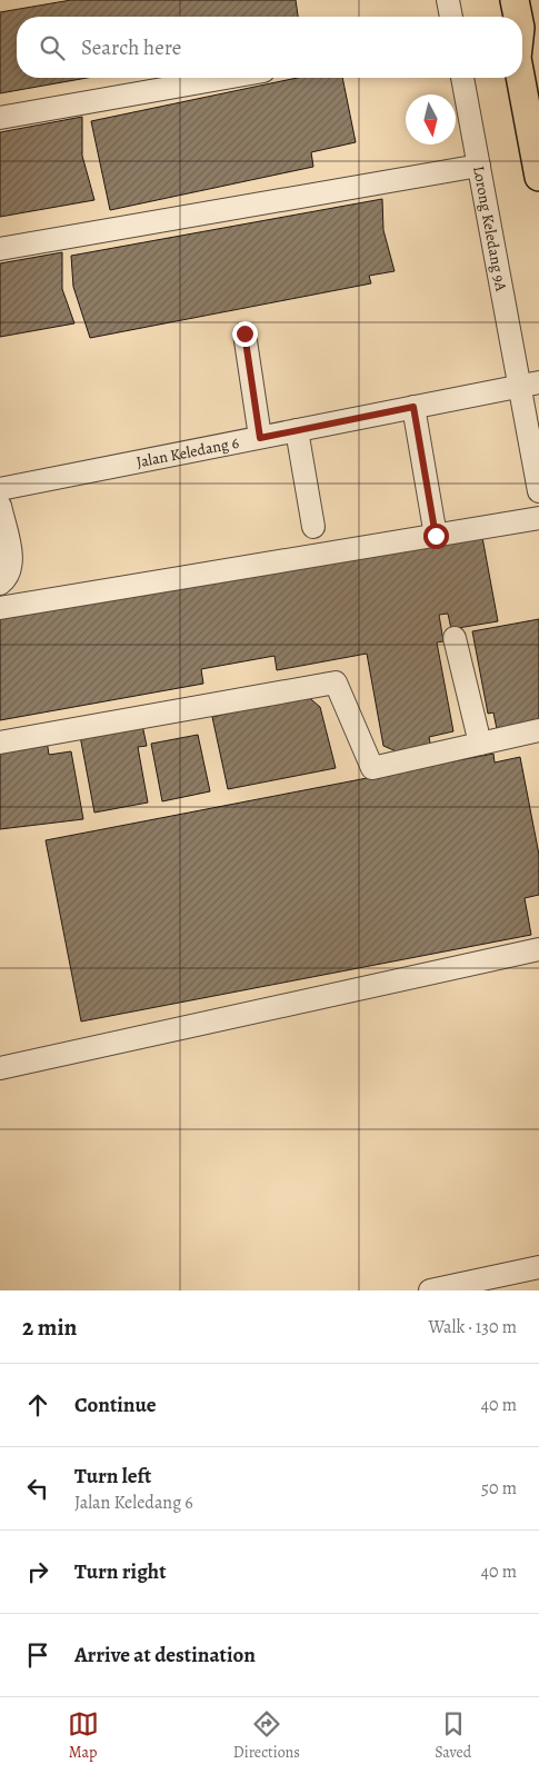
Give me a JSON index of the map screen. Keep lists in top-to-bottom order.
{
  "streets": {
    "street": ["Lorong Keledang 9A", "Jalan Keledang 6"]
  },
  "crossings": [
    ["Lorong Keledang 9A", "Jalan Keledang 6"]
  ],
  "north": "bottom",
  "page": {
    "search": "Search here",
    "heading": ["2 min", "Walk · 130 m"],
    "list": [
      ["Continue", "40 m"],
      ["Turn left", "Jalan Keledang 6", "50 m"],
      ["Turn right", "40 m"],
      "Arrive at destination"
    ],
    "nav": ["Map", "Directions", "Saved"]
  }
}
